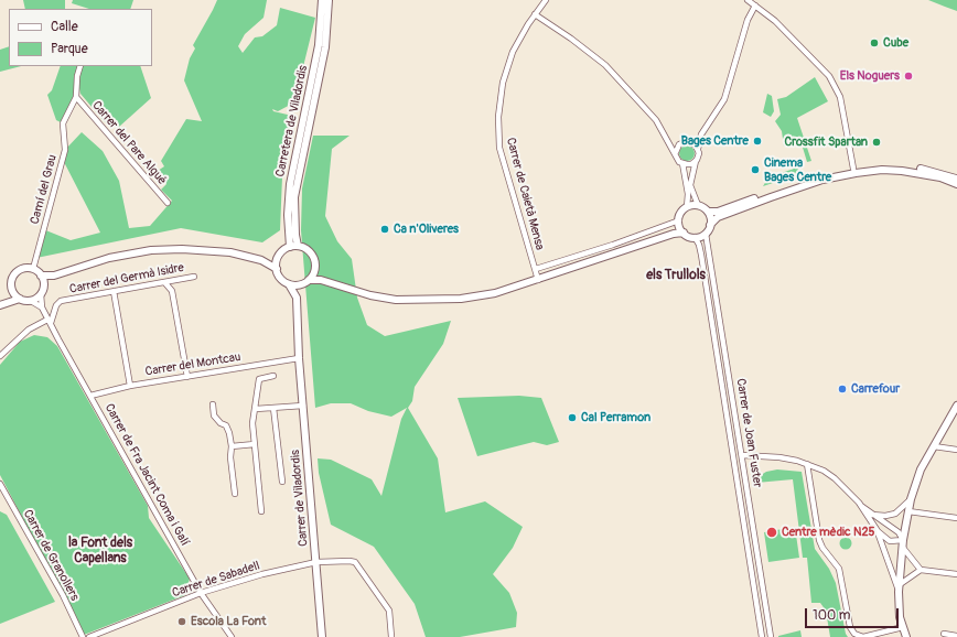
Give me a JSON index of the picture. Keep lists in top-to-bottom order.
{
  "streets": {
    "street": [
      "Carretera de Viladordis",
      "Carrer del Pare Algué",
      "Camí del Grau",
      "Carrer de Caietà Mensa",
      "Carrer del Germà Isidre",
      "Carrer del Montcau",
      "Carrer de Joan Fuster",
      "Carrer de Fra Jacint Coma i Galí",
      "Carrer de Viladordis",
      "Carrer de Granollers",
      "Carrer de Sabadell"
    ]
  },
  "crossings": [
    ["Carrer del Pare Algué", "Camí del Grau"],
    ["Carrer del Germà Isidre", "Carrer de Fra Jacint Coma i Galí"],
    ["Carrer del Montcau", "Carrer de Fra Jacint Coma i Galí"],
    ["Carrer del Montcau", "Carrer de Viladordis"],
    ["Carrer de Fra Jacint Coma i Galí", "Carrer de Sabadell"],
    ["Carrer de Viladordis", "Carrer de Sabadell"]
  ],
  "districts": ["els Trullols", "la Font dels Capellans"],
  "places": [
    "Cube",
    "Els Noguers",
    "Bages Centre",
    "Crossfit Spartan",
    "Cinema Bages Centre",
    "Ca n'Oliveres",
    "Carrefour",
    "Cal Perramon",
    "Centre mèdic N25",
    "Escola La Font"
  ],
  "legend": ["Calle", "Parque"],
  "scale_bar": "100 m"
}
